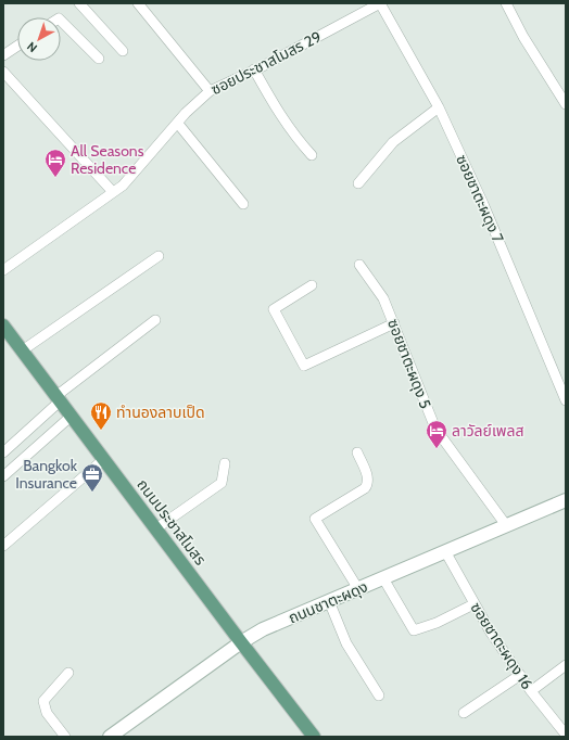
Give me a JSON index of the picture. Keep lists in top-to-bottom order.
{
  "streets": {
    "main road": ["ถนนประชาสโมสร"],
    "street": [
      "ซอยประชาสโมสร 29",
      "ซอยชาตะผดุง 7",
      "ซอยชาตะผดุง 5",
      "ถนนชาตะผดุง",
      "ซอยชาตะผดุง 16"
    ]
  },
  "crossings": [
    ["ซอยประชาสโมสร 29", "ซอยชาตะผดุง 7"],
    ["ซอยชาตะผดุง 5", "ถนนชาตะผดุง"],
    ["ถนนประชาสโมสร", "ถนนชาตะผดุง"],
    ["ถนนชาตะผดุง", "ซอยชาตะผดุง 16"]
  ],
  "places": {
    "hotel": ["All Seasons Residence", "ลาวัลย์เพลส"],
    "restaurant": ["ทำนองลาบเป็ด"],
    "office": ["Bangkok Insurance"]
  },
  "north": "bottom left"
}
